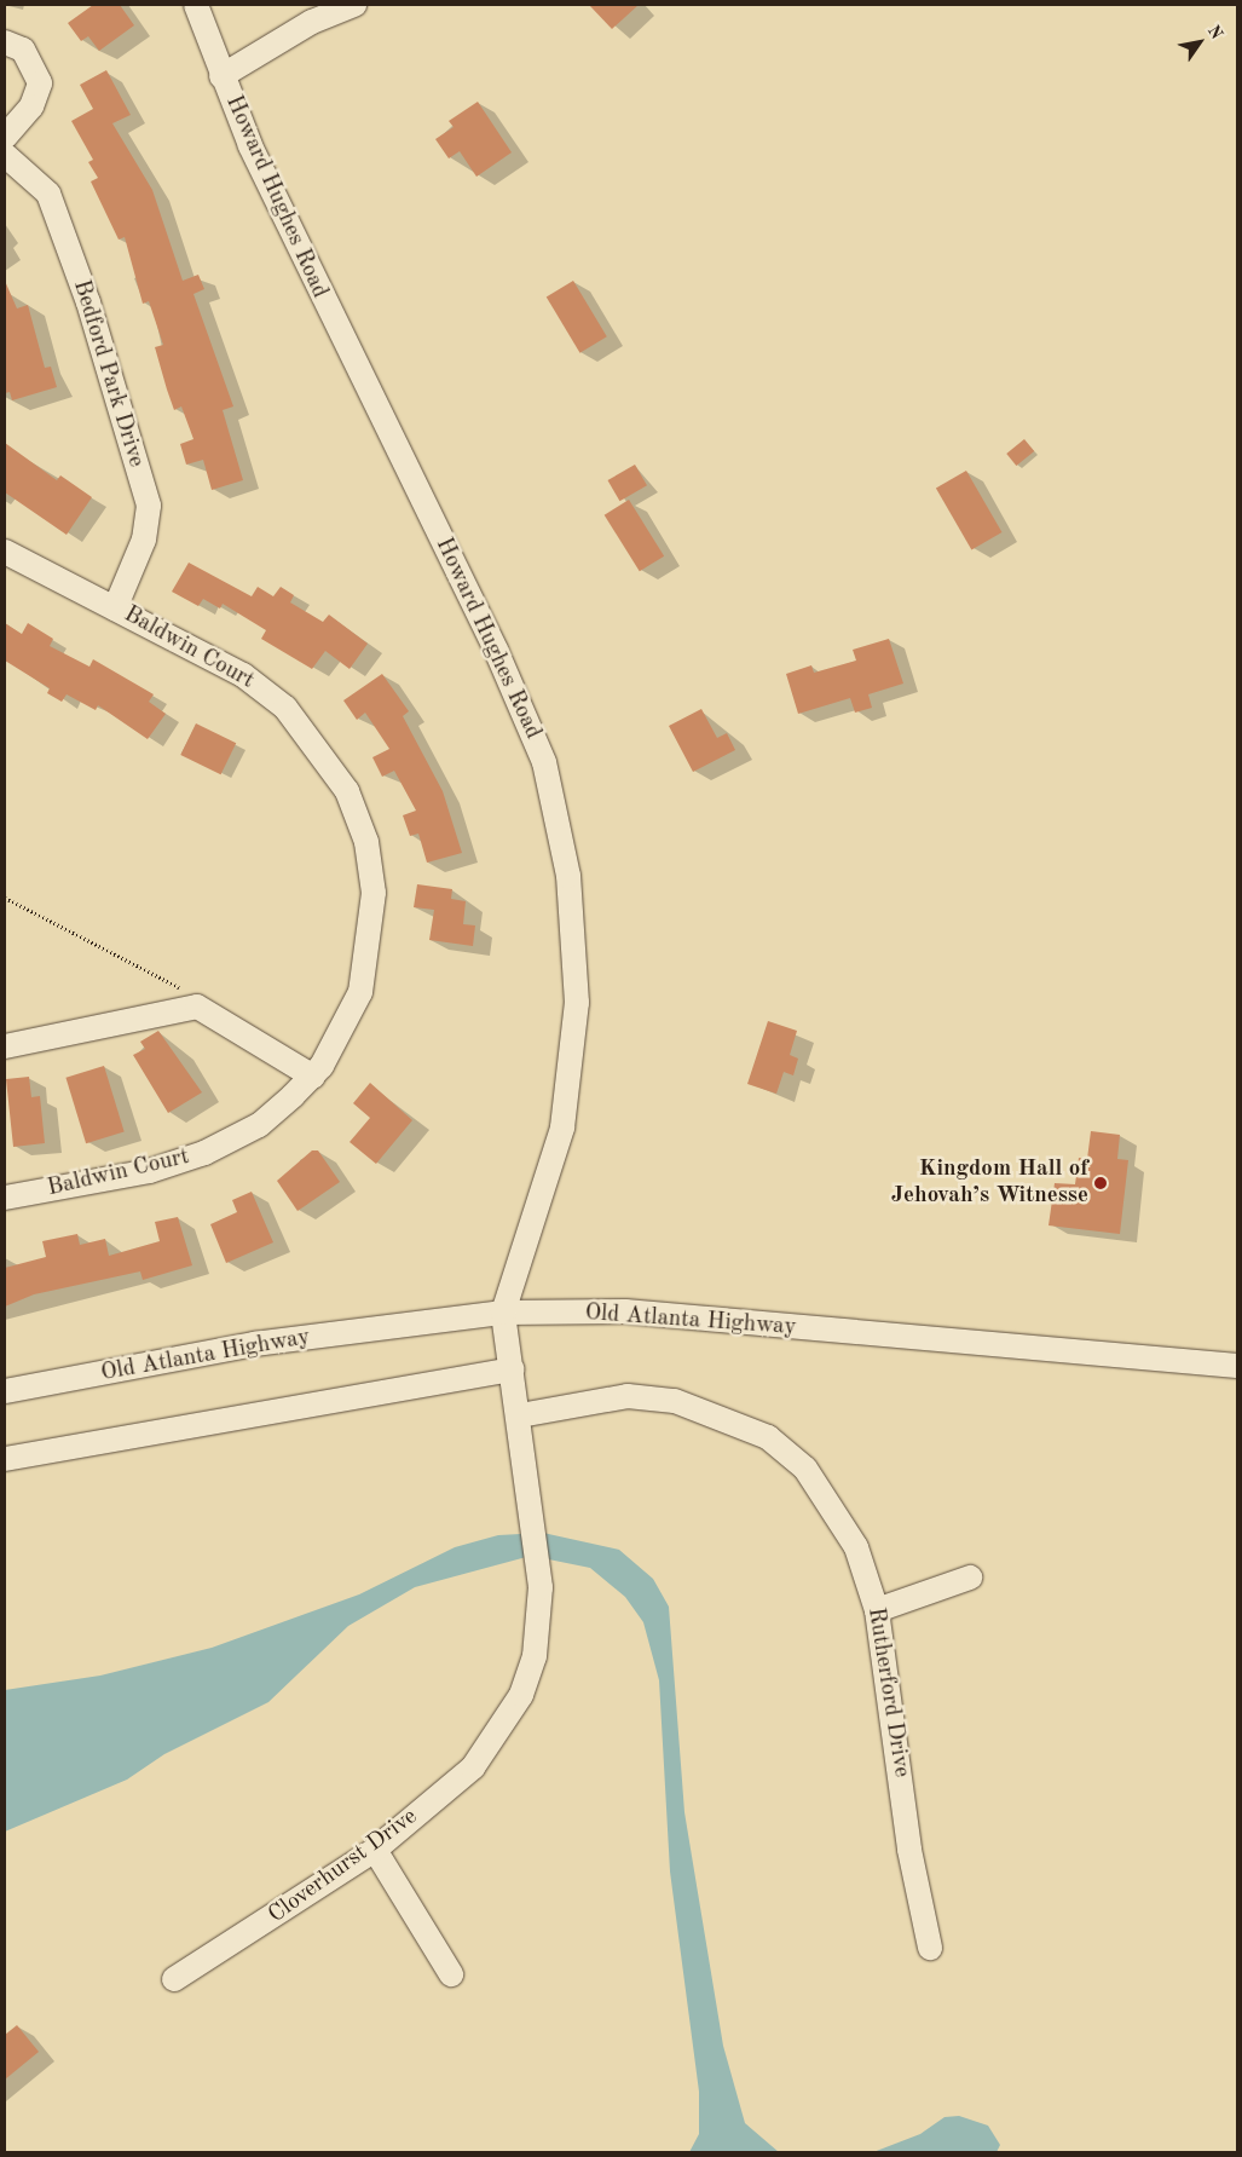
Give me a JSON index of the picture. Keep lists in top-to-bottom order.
{
  "streets": {
    "street": [
      "Howard Hughes Road",
      "Bedford Park Drive",
      "Baldwin Court",
      "Old Atlanta Highway",
      "Rutherford Drive",
      "Cloverhurst Drive"
    ]
  },
  "crossings": [
    ["Howard Hughes Road", "Old Atlanta Highway"],
    ["Howard Hughes Road", "Cloverhurst Drive"],
    ["Bedford Park Drive", "Baldwin Court"],
    ["Old Atlanta Highway", "Cloverhurst Drive"],
    ["Rutherford Drive", "Cloverhurst Drive"]
  ],
  "places": ["Kingdom Hall of Jehovah’s Witnesse"],
  "north": "top right"
}
